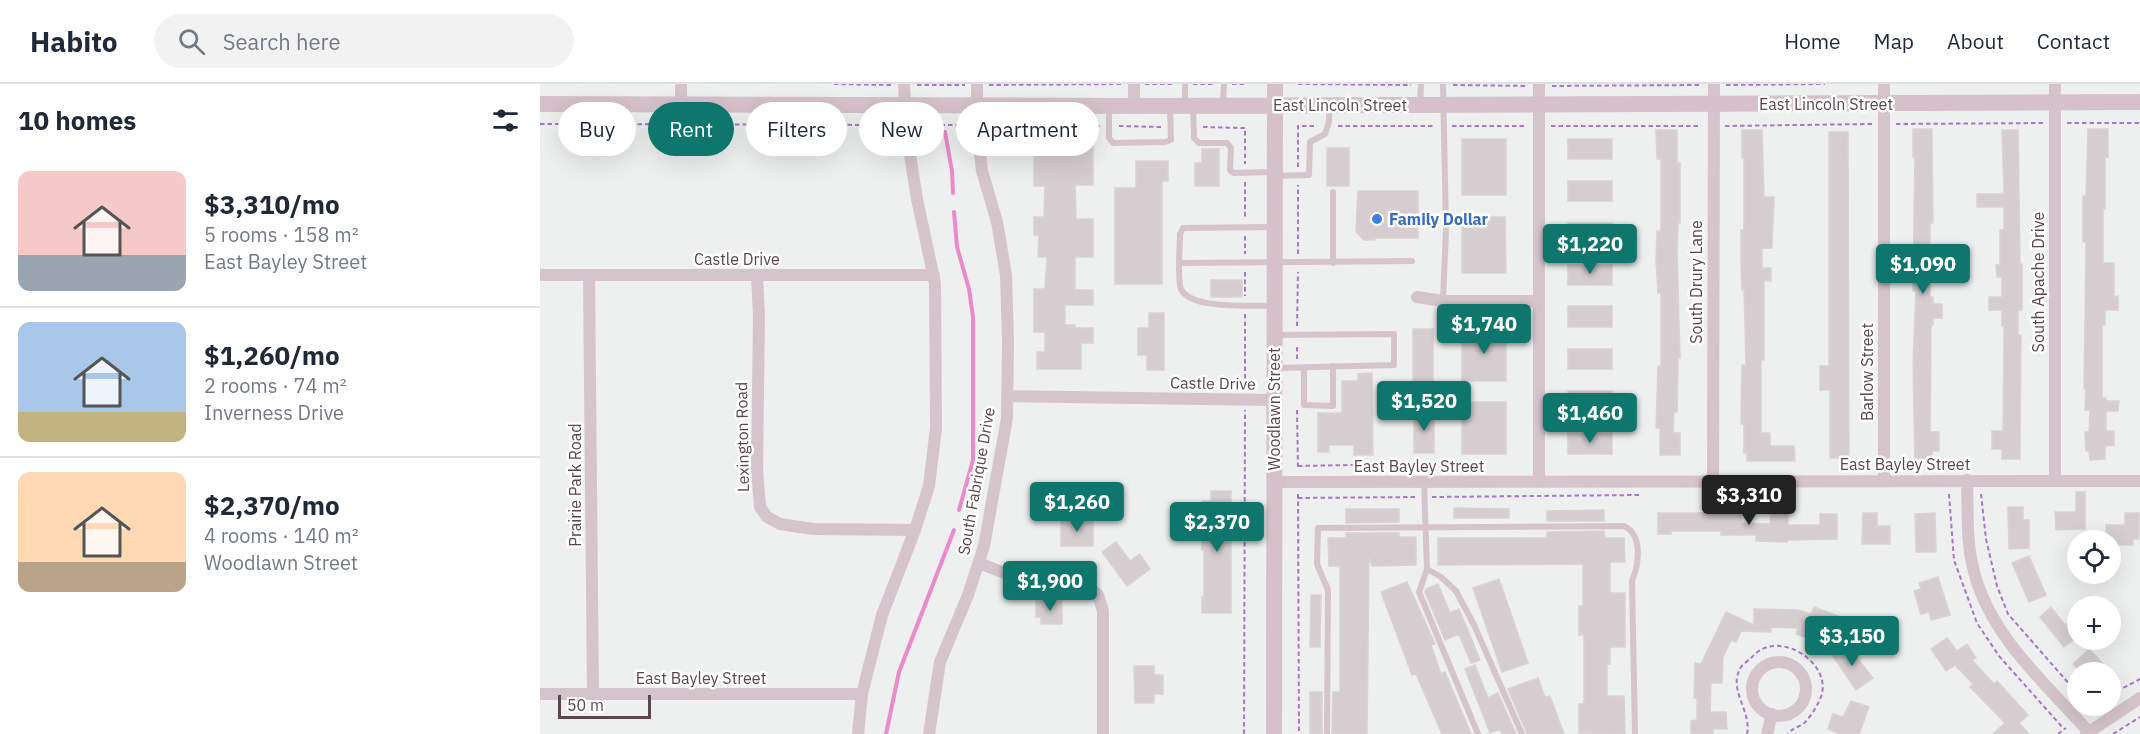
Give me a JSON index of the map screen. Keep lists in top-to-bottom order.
{
  "streets": {
    "street": [
      "East Lincoln Street",
      "Castle Drive",
      "South Drury Lane",
      "South Apache Drive",
      "Barlow Street",
      "Woodlawn Street",
      "Lexington Road",
      "East Bayley Street",
      "South Fabrique Drive",
      "Prairie Park Road"
    ]
  },
  "crossings": [
    ["East Lincoln Street", "South Drury Lane"],
    ["East Lincoln Street", "South Apache Drive"],
    ["East Lincoln Street", "Barlow Street"],
    ["East Lincoln Street", "Woodlawn Street"],
    ["Castle Drive", "Woodlawn Street"],
    ["Castle Drive", "Lexington Road"],
    ["Castle Drive", "South Fabrique Drive"],
    ["Castle Drive", "Prairie Park Road"],
    ["South Drury Lane", "East Bayley Street"],
    ["South Apache Drive", "East Bayley Street"],
    ["Barlow Street", "East Bayley Street"],
    ["Woodlawn Street", "East Bayley Street"],
    ["East Bayley Street", "Prairie Park Road"]
  ],
  "places": ["Family Dollar"],
  "scale_bar": "50 m",
  "page": {
    "header": "Habito",
    "search": "Search here",
    "nav": [
      "Home",
      "Map",
      "About",
      "Contact"
    ],
    "heading": "10 homes",
    "chip": [
      "Buy",
      "Rent",
      "Filters",
      "New",
      "Apartment"
    ],
    "list": [
      {
        "name": "$3,310/mo",
        "note": "5 rooms · 158 m² · East Bayley Street"
      },
      {
        "name": "$1,260/mo",
        "note": "2 rooms · 74 m² · Inverness Drive"
      },
      {
        "name": "$2,370/mo",
        "note": "4 rooms · 140 m² · Woodlawn Street"
      }
    ],
    "price": [
      "$1,220",
      "$1,090",
      "$1,740",
      "$1,520",
      "$1,460",
      "$3,310",
      "$1,260",
      "$2,370",
      "$1,900",
      "$3,150"
    ],
    "map_buttons": ["+", "−"],
    "scale": "50 m"
  }
}
